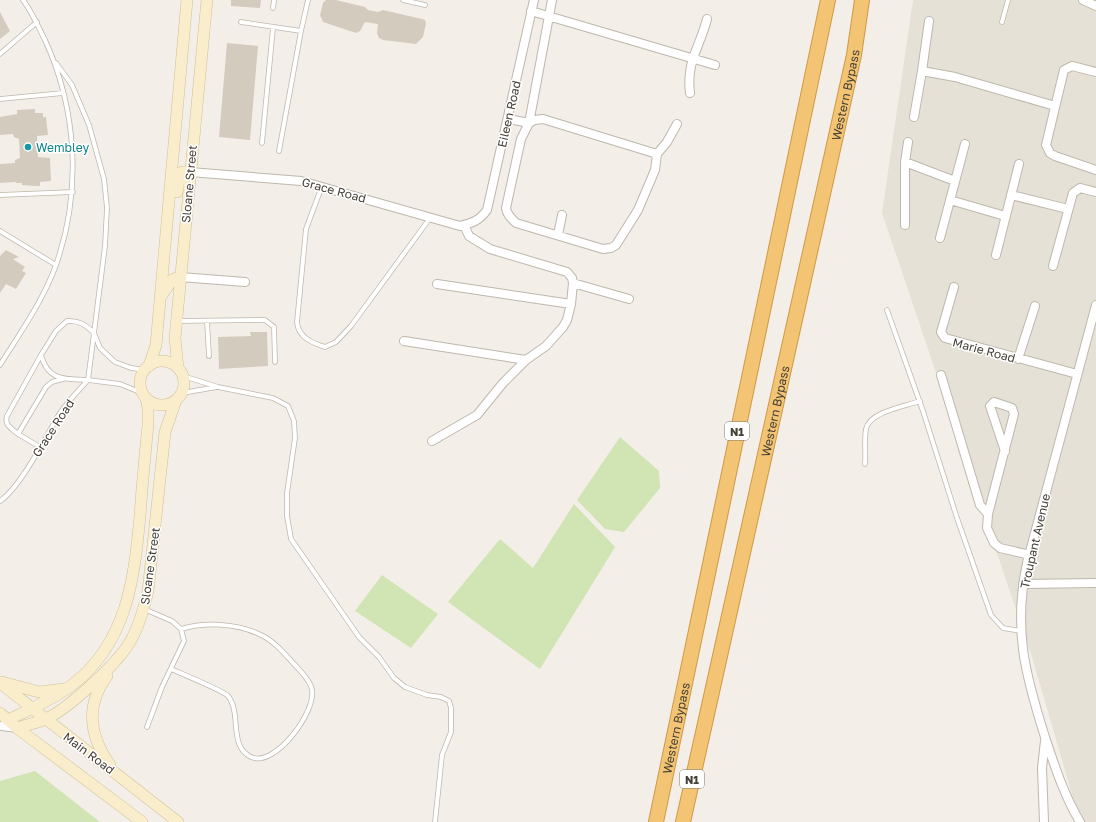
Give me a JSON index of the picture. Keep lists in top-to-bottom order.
{
  "streets": {
    "highway": ["Western Bypass", "N1"],
    "street": [
      "Eileen Road",
      "Sloane Street",
      "Grace Road",
      "Marie Road",
      "Troupant Avenue",
      "Main Road"
    ]
  },
  "crossings": [
    ["Eileen Road", "Grace Road"],
    ["Sloane Street", "Grace Road"],
    ["Sloane Street", "Main Road"],
    ["Marie Road", "Troupant Avenue"]
  ],
  "places": ["Wembley"]
}
